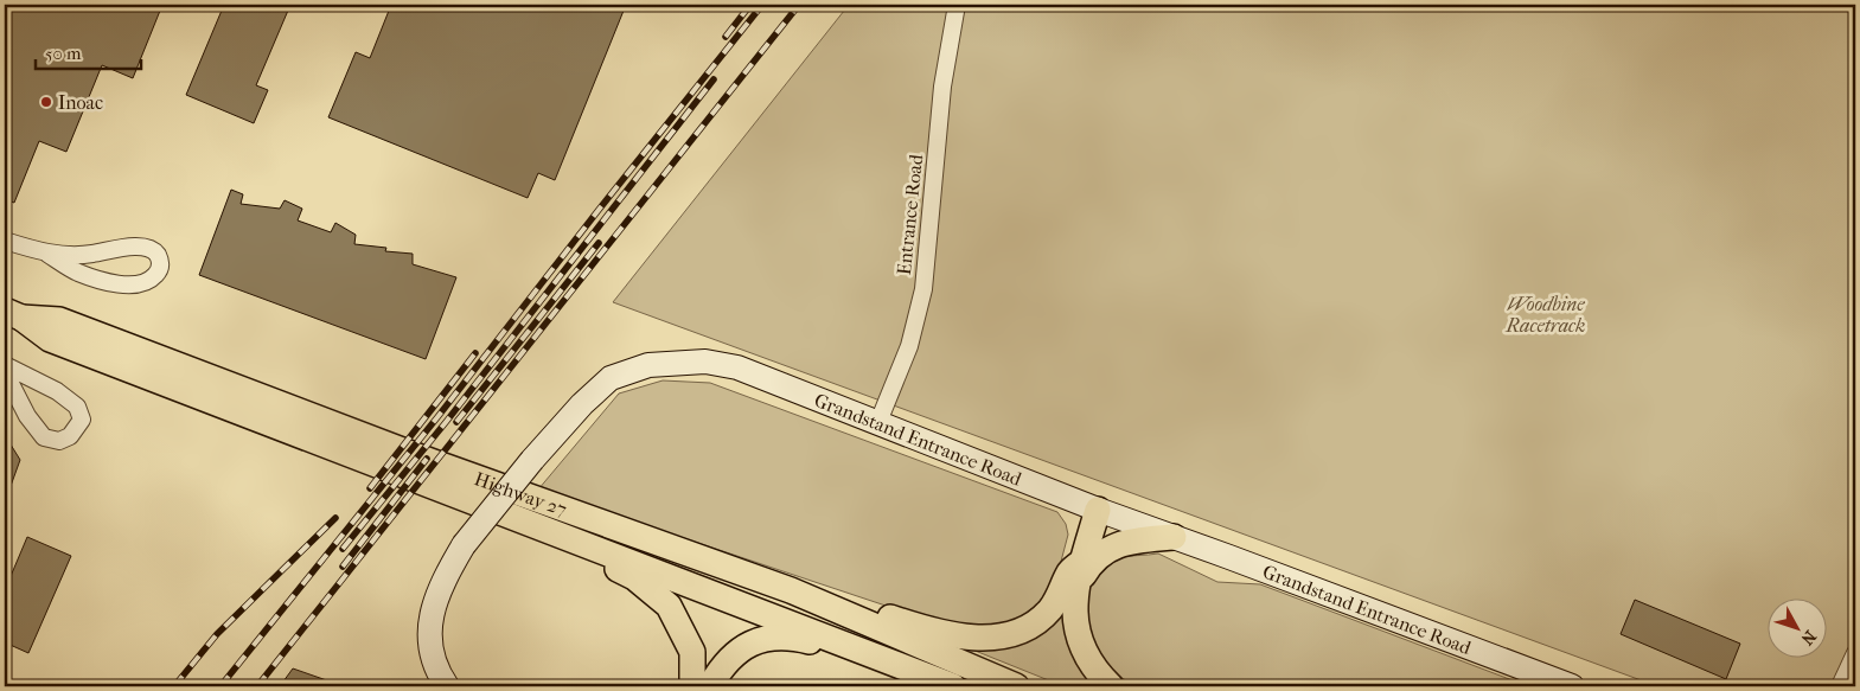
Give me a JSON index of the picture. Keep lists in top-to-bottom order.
{
  "streets": {
    "main road": ["Highway 27"],
    "street": ["Entrance Road", "Grandstand Entrance Road"]
  },
  "crossings": [
    ["Entrance Road", "Grandstand Entrance Road"]
  ],
  "parks": ["Woodbine Racetrack"],
  "places": ["Inoac"],
  "scale_bar": "50 m",
  "north": "bottom right"
}
